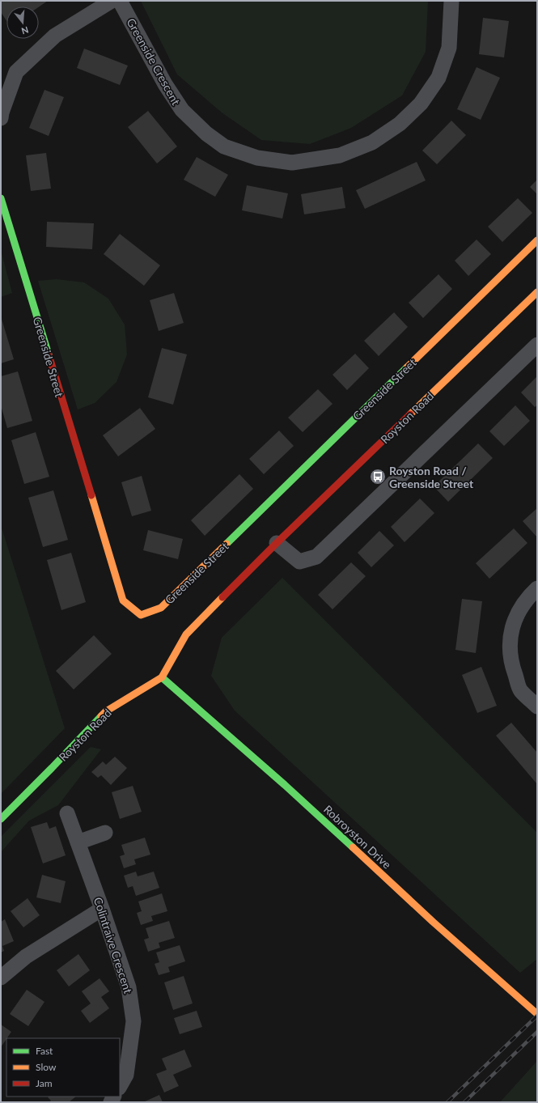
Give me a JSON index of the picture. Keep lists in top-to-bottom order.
{
  "streets": {
    "street": [
      "Greenside Crescent",
      "Greenside Street",
      "Royston Road",
      "Robroyston Drive",
      "Colintraive Crescent"
    ]
  },
  "crossings": [
    ["Royston Road", "Robroyston Drive"]
  ],
  "places": {
    "bus stop": ["Royston Road / Greenside Street"]
  },
  "legend": ["Fast", "Slow", "Jam"],
  "north": "bottom"
}
